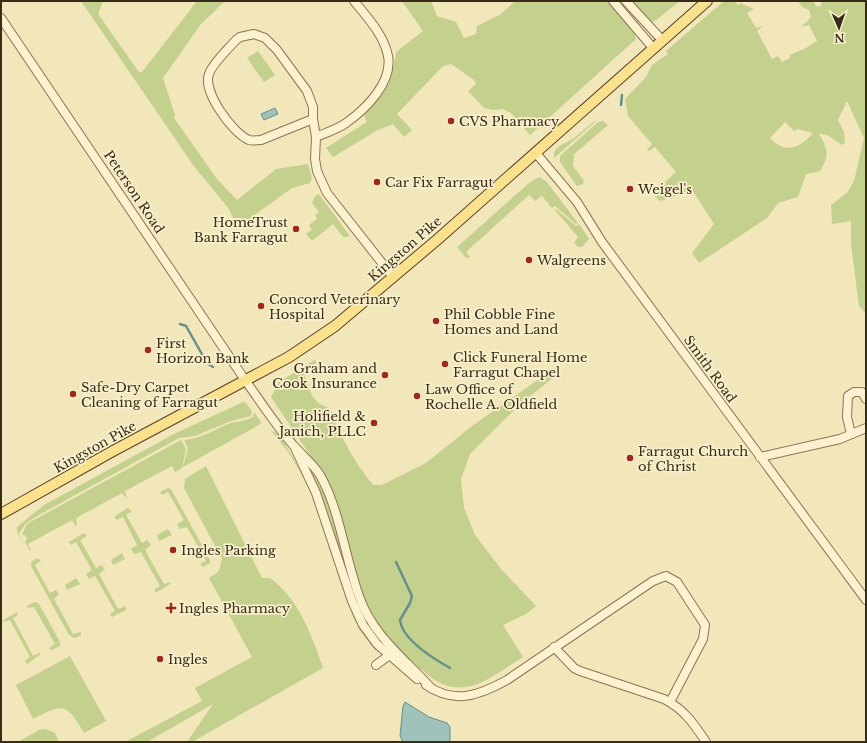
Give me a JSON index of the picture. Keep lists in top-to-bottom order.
{
  "streets": {
    "main road": ["Kingston Pike"],
    "street": ["Peterson Road", "Smith Road"]
  },
  "crossings": [
    ["Peterson Road", "Kingston Pike"],
    ["Kingston Pike", "Smith Road"]
  ],
  "places": {
    "other": [
      "CVS Pharmacy",
      "Car Fix Farragut",
      "Weigel's",
      "HomeTrust Bank Farragut",
      "Walgreens",
      "Concord Veterinary Hospital",
      "Phil Cobble Fine Homes and Land",
      "First Horizon Bank",
      "Click Funeral Home Farragut Chapel",
      "Graham and Cook Insurance",
      "Safe-Dry Carpet Cleaning of Farragut",
      "Law Office of Rochelle A. Oldfield",
      "Holifield & Janich, PLLC",
      "Farragut Church of Christ",
      "Ingles Parking",
      "Ingles"
    ],
    "health": ["Ingles Pharmacy"]
  },
  "north": "bottom"
}
